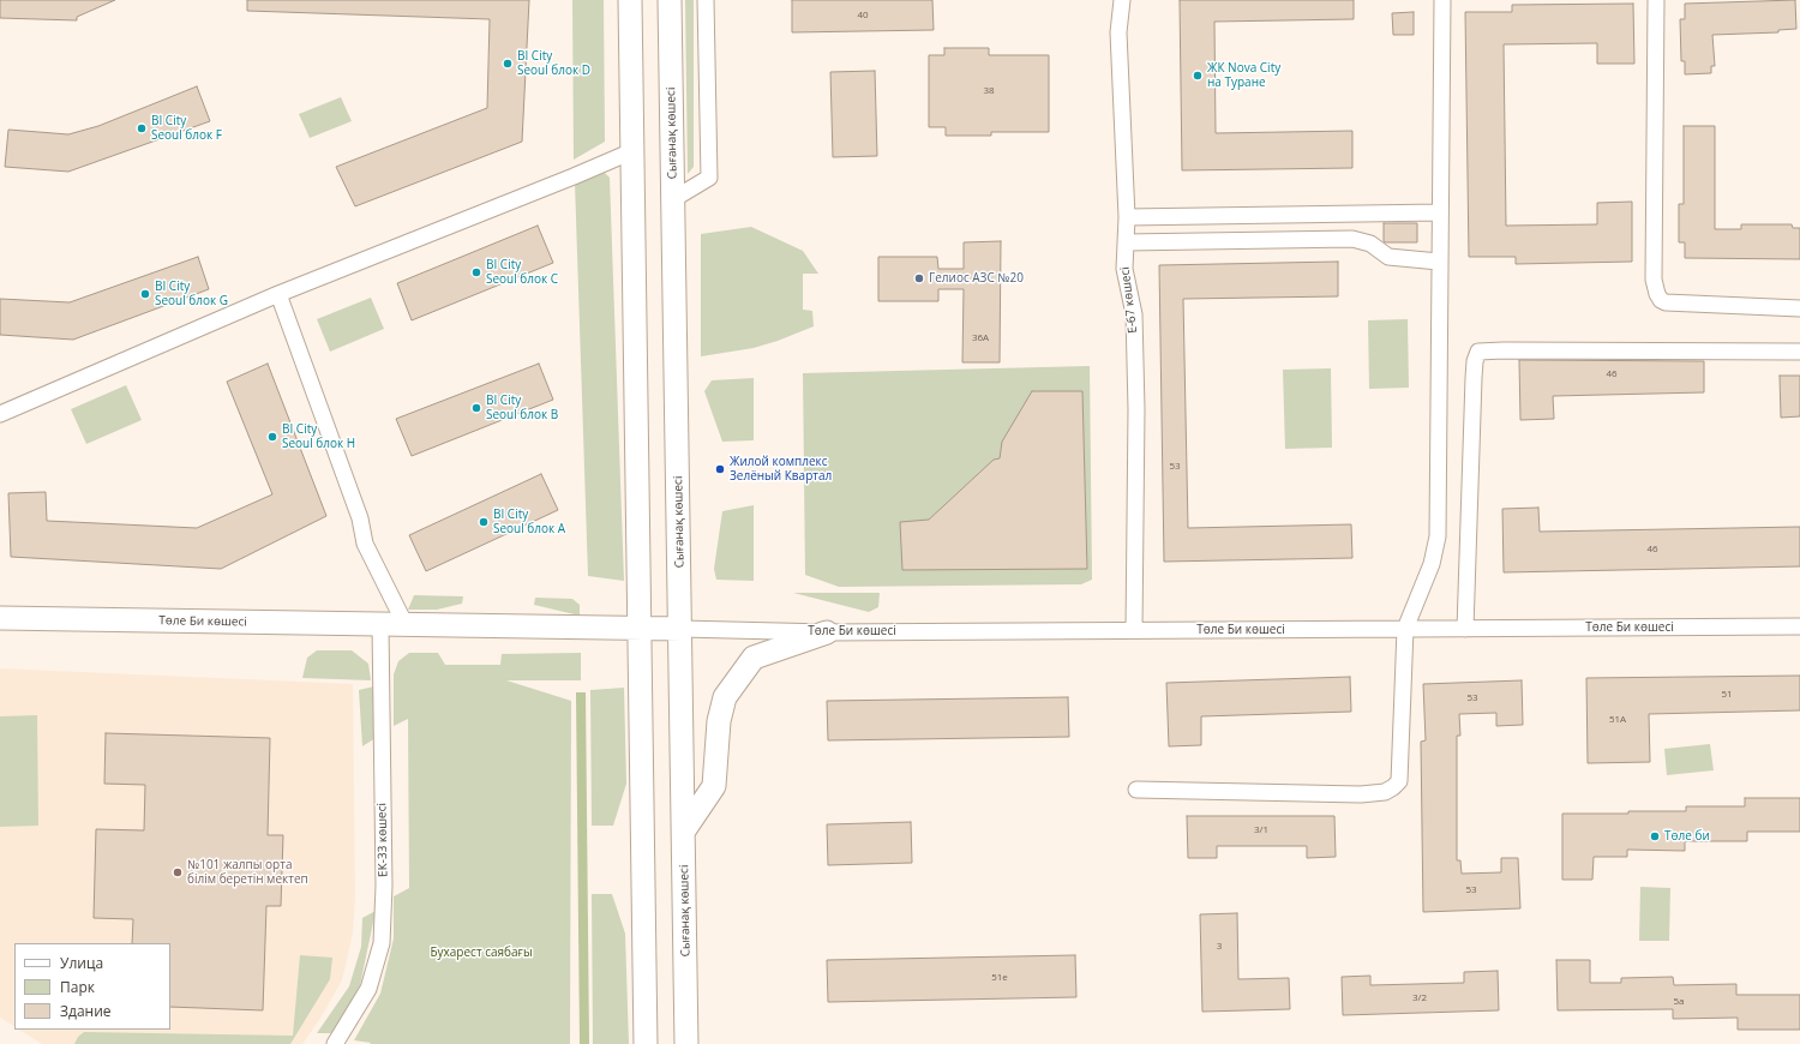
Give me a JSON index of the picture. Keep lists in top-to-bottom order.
{
  "streets": {
    "main road": ["Сығанақ көшесі", "Төле Би көшесі"],
    "street": ["Е-67 көшесі", "ЕК-33 көшесі"]
  },
  "crossings": [
    ["Сығанақ көшесі", "Төле Би көшесі"],
    ["Е-67 көшесі", "Төле Би көшесі"],
    ["Төле Би көшесі", "ЕК-33 көшесі"]
  ],
  "parks": ["Бухарест саябағы"],
  "places": [
    "BI City Seoul блок D",
    "ЖК Nova City на Туране",
    "BI City Seoul блок F",
    "BI City Seoul блок C",
    "Гелиос АЗС №20",
    "BI City Seoul блок G",
    "BI City Seoul блок B",
    "BI City Seoul блок H",
    "Жилой комплекс Зелёный Квартал",
    "BI City Seoul блок A",
    "Төле би",
    "№101 жалпы орта білім беретін мектеп"
  ],
  "house_numbers": [
    "40",
    "38",
    "36А",
    "46",
    "53",
    "46",
    "51",
    "53",
    "51А",
    "3/1",
    "53",
    "3",
    "51е",
    "3/2",
    "5а"
  ],
  "legend": ["Улица", "Парк", "Здание"]
}
